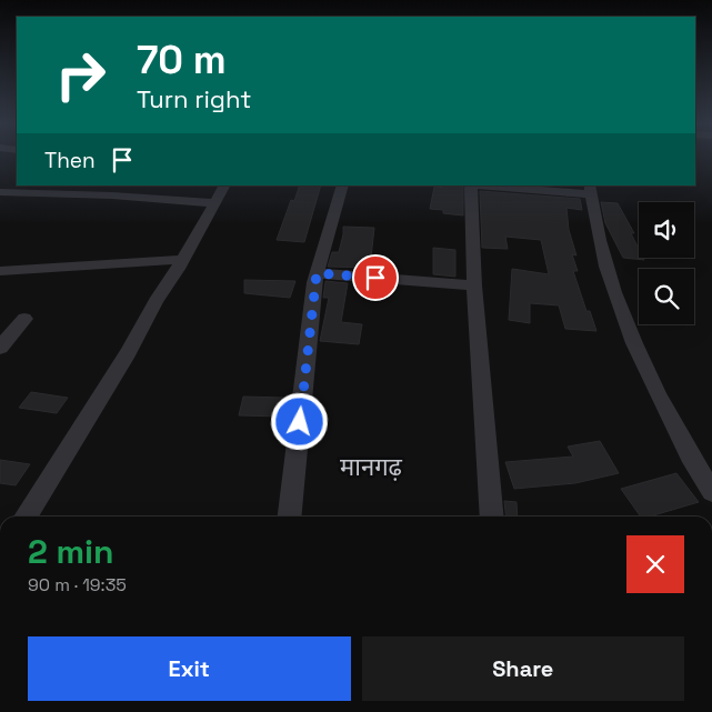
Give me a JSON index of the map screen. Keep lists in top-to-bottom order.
{
  "districts": ["मानगढ़"],
  "page": {
    "turn": ["70 m", "Turn right"],
    "then": "Then",
    "heading": ["2 min", "90 m · 19:35"],
    "buttons": ["Exit", "Share"]
  }
}
